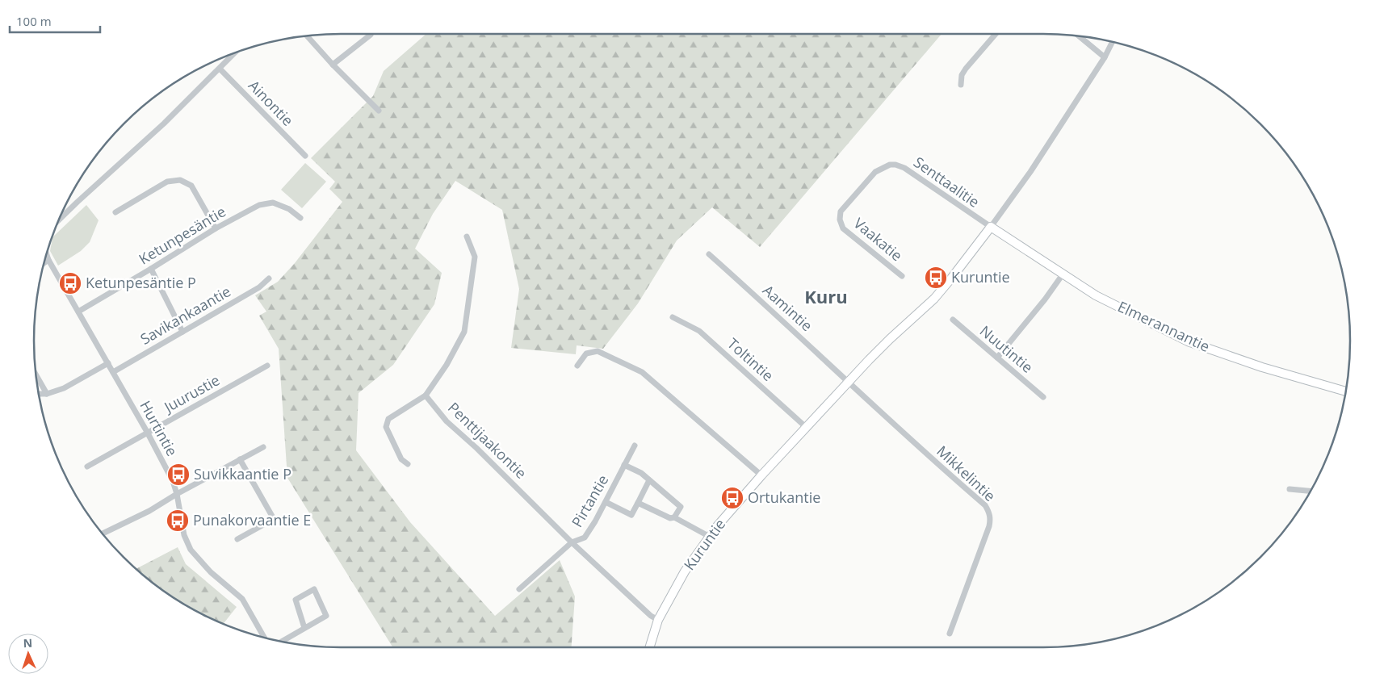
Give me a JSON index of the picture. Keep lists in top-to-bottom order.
{
  "streets": {
    "street": [
      "Ainontie",
      "Senttaalitie",
      "Ketunpesäntie",
      "Vaakatie",
      "Aamintie",
      "Savikankaantie",
      "Elmerannantie",
      "Nuutintie",
      "Toltintie",
      "Juurustie",
      "Hurtintie",
      "Penttijaakontie",
      "Mikkelintie",
      "Pirtantie",
      "Kuruntie"
    ]
  },
  "crossings": [
    ["Senttaalitie", "Vaakatie"],
    ["Senttaalitie", "Elmerannantie"],
    ["Senttaalitie", "Kuruntie"],
    ["Ketunpesäntie", "Hurtintie"],
    ["Aamintie", "Mikkelintie"],
    ["Aamintie", "Kuruntie"],
    ["Savikankaantie", "Hurtintie"],
    ["Elmerannantie", "Kuruntie"],
    ["Toltintie", "Kuruntie"],
    ["Juurustie", "Hurtintie"],
    ["Penttijaakontie", "Pirtantie"],
    ["Penttijaakontie", "Kuruntie"],
    ["Mikkelintie", "Kuruntie"]
  ],
  "districts": ["Kuru"],
  "places": {
    "bus stop": [
      "Kuruntie",
      "Ketunpesäntie P",
      "Suvikkaantie P",
      "Ortukantie",
      "Punakorvaantie E"
    ]
  },
  "scale_bar": "100 m",
  "north": "top"
}
